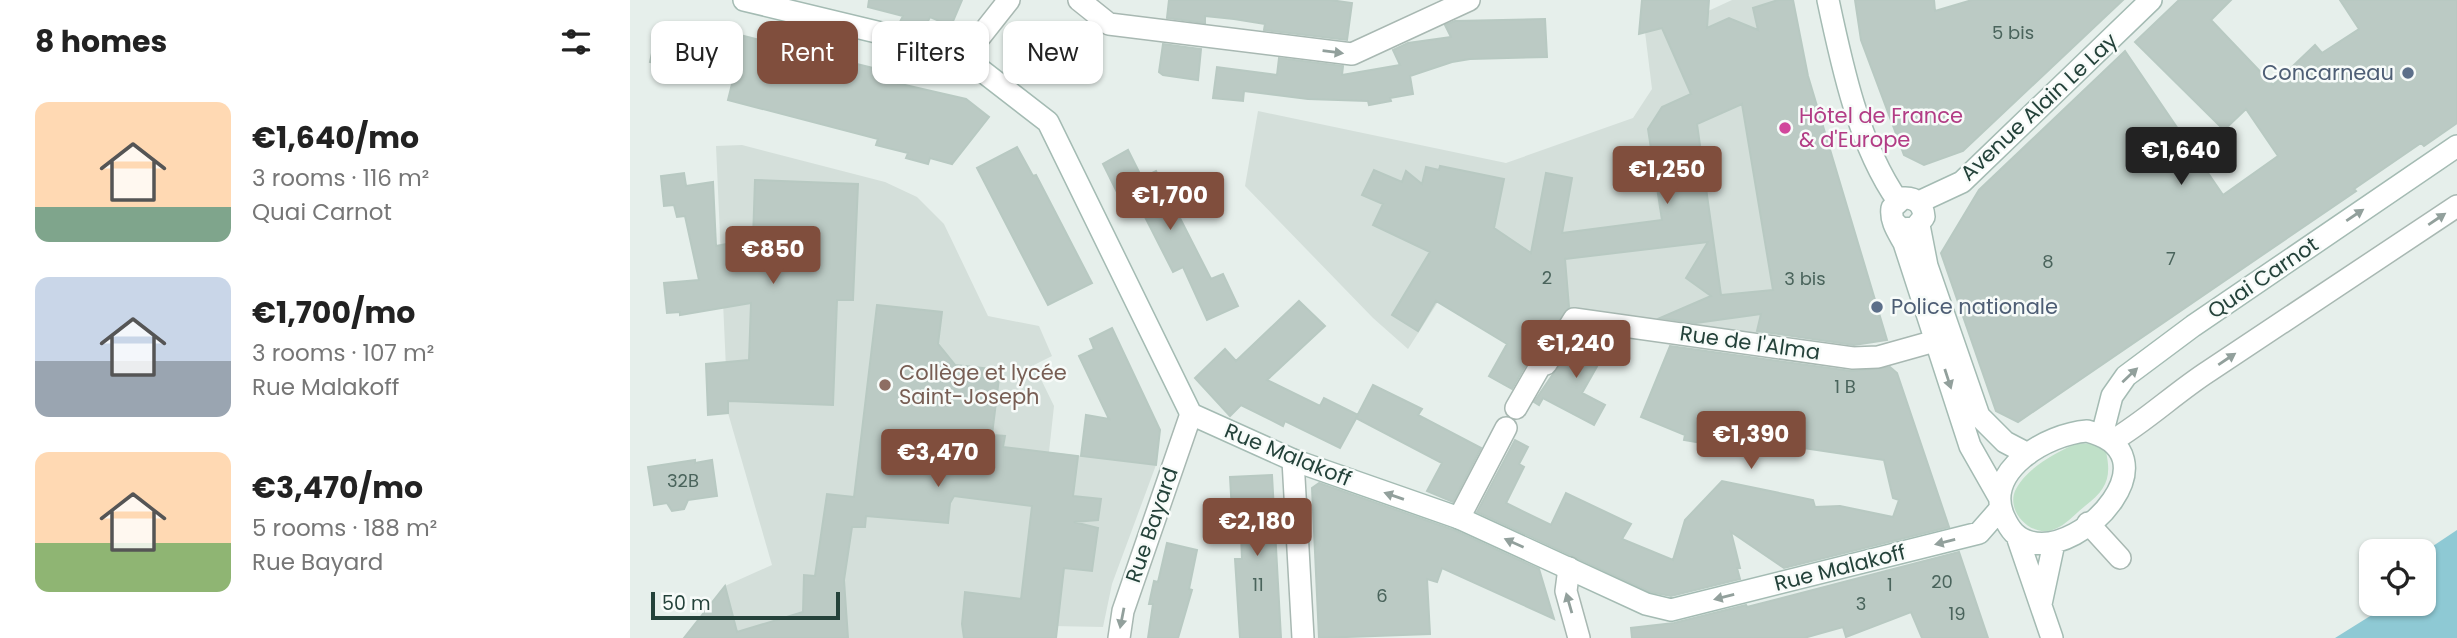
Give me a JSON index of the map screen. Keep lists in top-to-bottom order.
{
  "streets": {
    "street": [
      "Avenue Alain Le Lay",
      "Quai Carnot",
      "Rue de l'Alma",
      "Rue Malakoff",
      "Rue Bayard"
    ]
  },
  "crossings": [
    ["Quai Carnot", "Rue Malakoff"],
    ["Rue Malakoff", "Rue Bayard"]
  ],
  "one_way": ["Rue Malakoff"],
  "places": [
    "Concarneau",
    "Hôtel de France & d'Europe",
    "Police nationale",
    "Collège et lycée Saint-Joseph"
  ],
  "house_numbers": [
    "5 bis",
    "7",
    "8",
    "2",
    "3 bis",
    "1 B",
    "32B",
    "20",
    "11",
    "1",
    "6",
    "3",
    "19"
  ],
  "scale_bar": "50 m",
  "page": {
    "heading": "8 homes",
    "chip": [
      "Buy",
      "Rent",
      "Filters",
      "New"
    ],
    "list": [
      {
        "name": "€1,640/mo",
        "note": "3 rooms · 116 m² · Quai Carnot"
      },
      {
        "name": "€1,700/mo",
        "note": "3 rooms · 107 m² · Rue Malakoff"
      },
      {
        "name": "€3,470/mo",
        "note": "5 rooms · 188 m² · Rue Bayard"
      }
    ],
    "price": [
      "€1,640",
      "€1,250",
      "€1,700",
      "€850",
      "€1,240",
      "€1,390",
      "€3,470",
      "€2,180"
    ],
    "scale": "50 m"
  }
}
